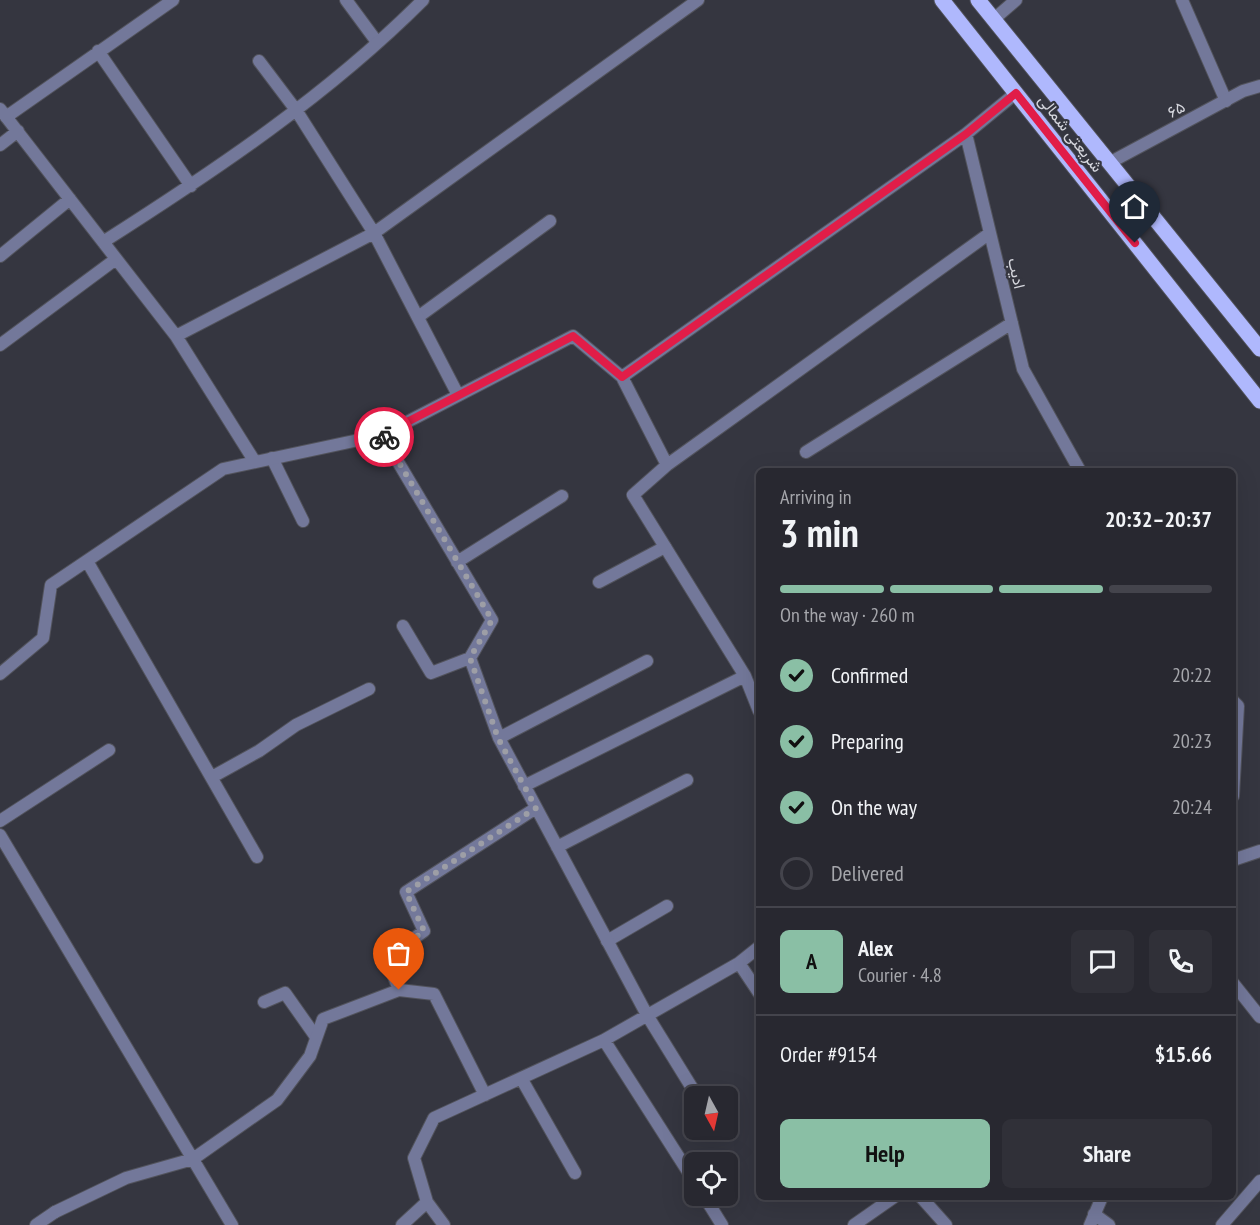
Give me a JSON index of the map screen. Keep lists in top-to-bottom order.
{
  "streets": {
    "main road": ["شریعتی شمالی"],
    "street": ["۶۵", "ادیب"]
  },
  "crossings": [
    ["۶۵", "شریعتی شمالی"]
  ],
  "north": "bottom",
  "page": {
    "heading": ["3 min", "Arriving in", "20:32–20:37"],
    "panel": [
      "Alex",
      "Courier · 4.8",
      "Order #9154",
      "$15.66"
    ],
    "bar": "On the way · 260 m",
    "list": [
      ["Confirmed", "20:22"],
      ["Preparing", "20:23"],
      ["On the way", "20:24"],
      "Delivered"
    ],
    "round": "A",
    "buttons": ["Help", "Share"]
  }
}
